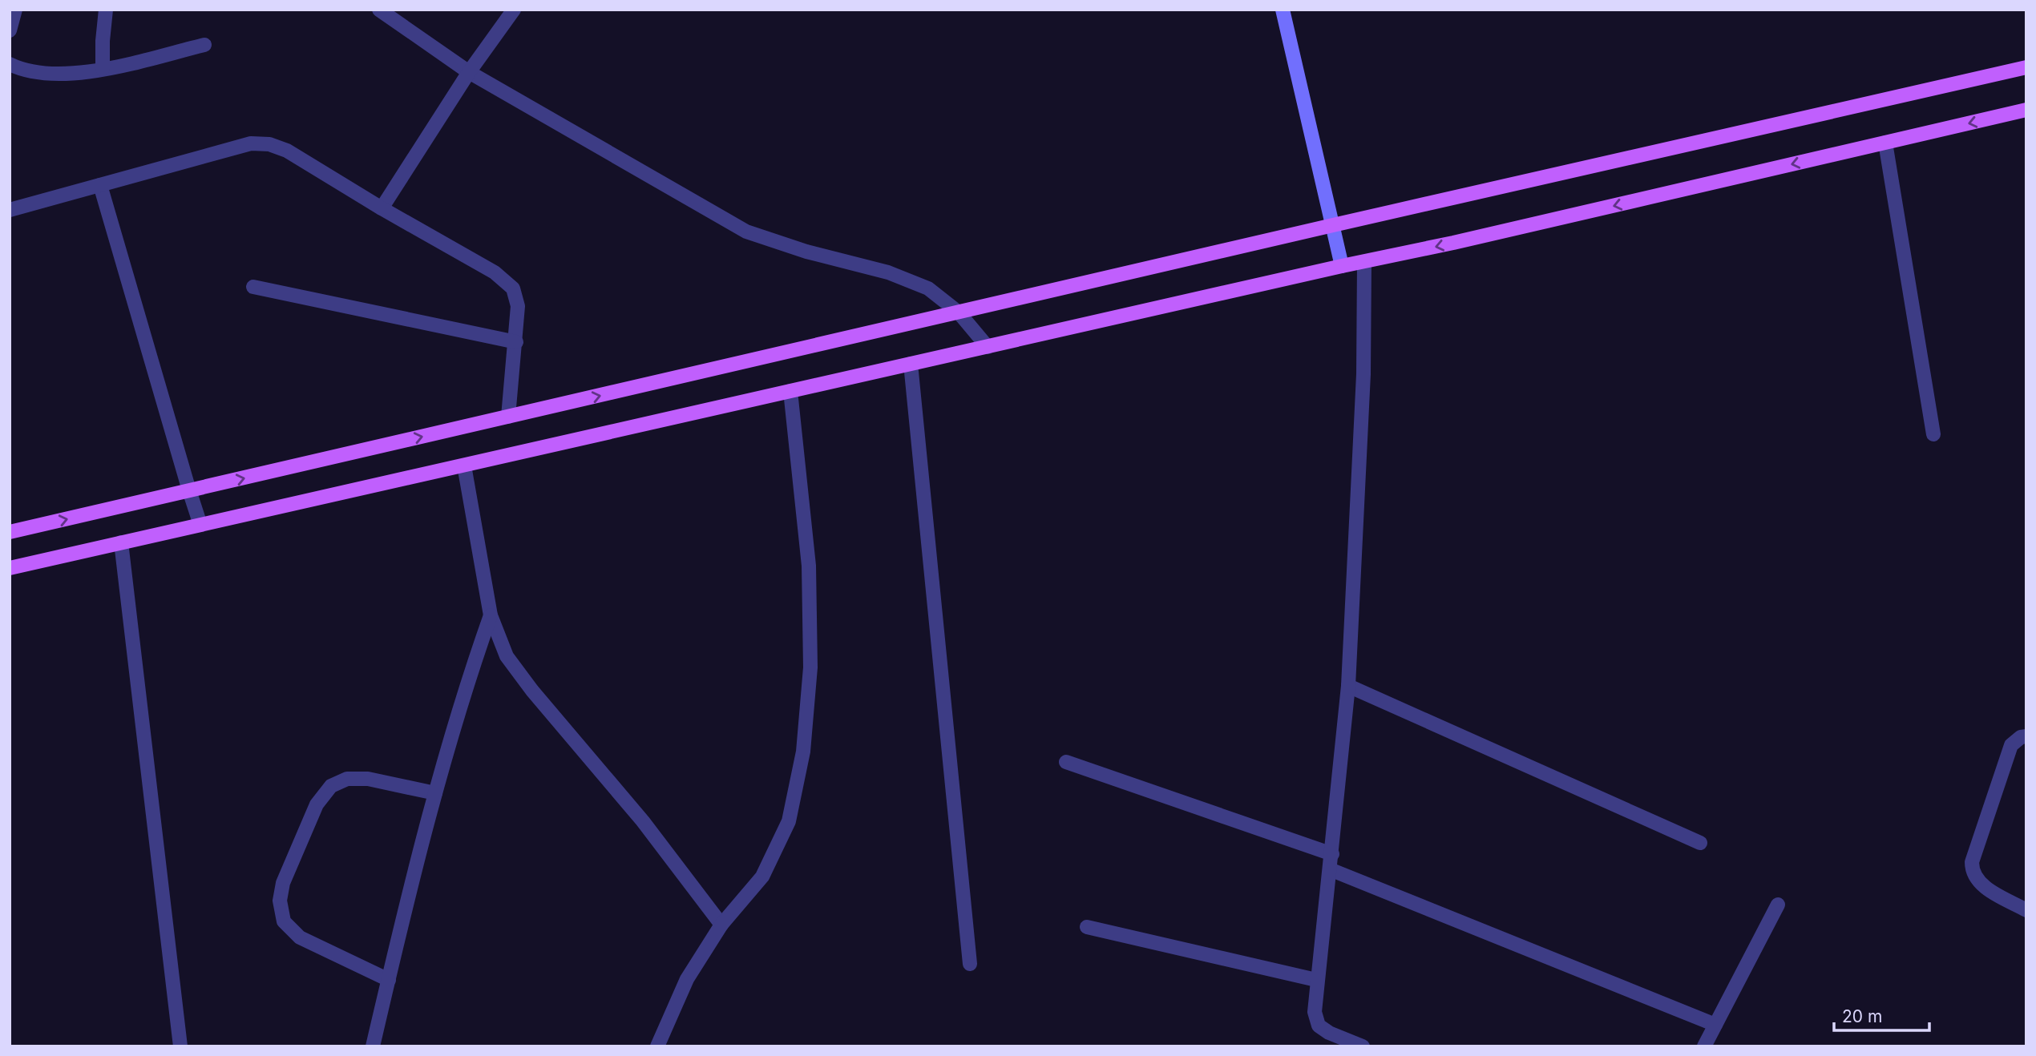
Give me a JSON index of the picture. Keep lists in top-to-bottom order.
{
  "scale_bar": "20 m"
}
